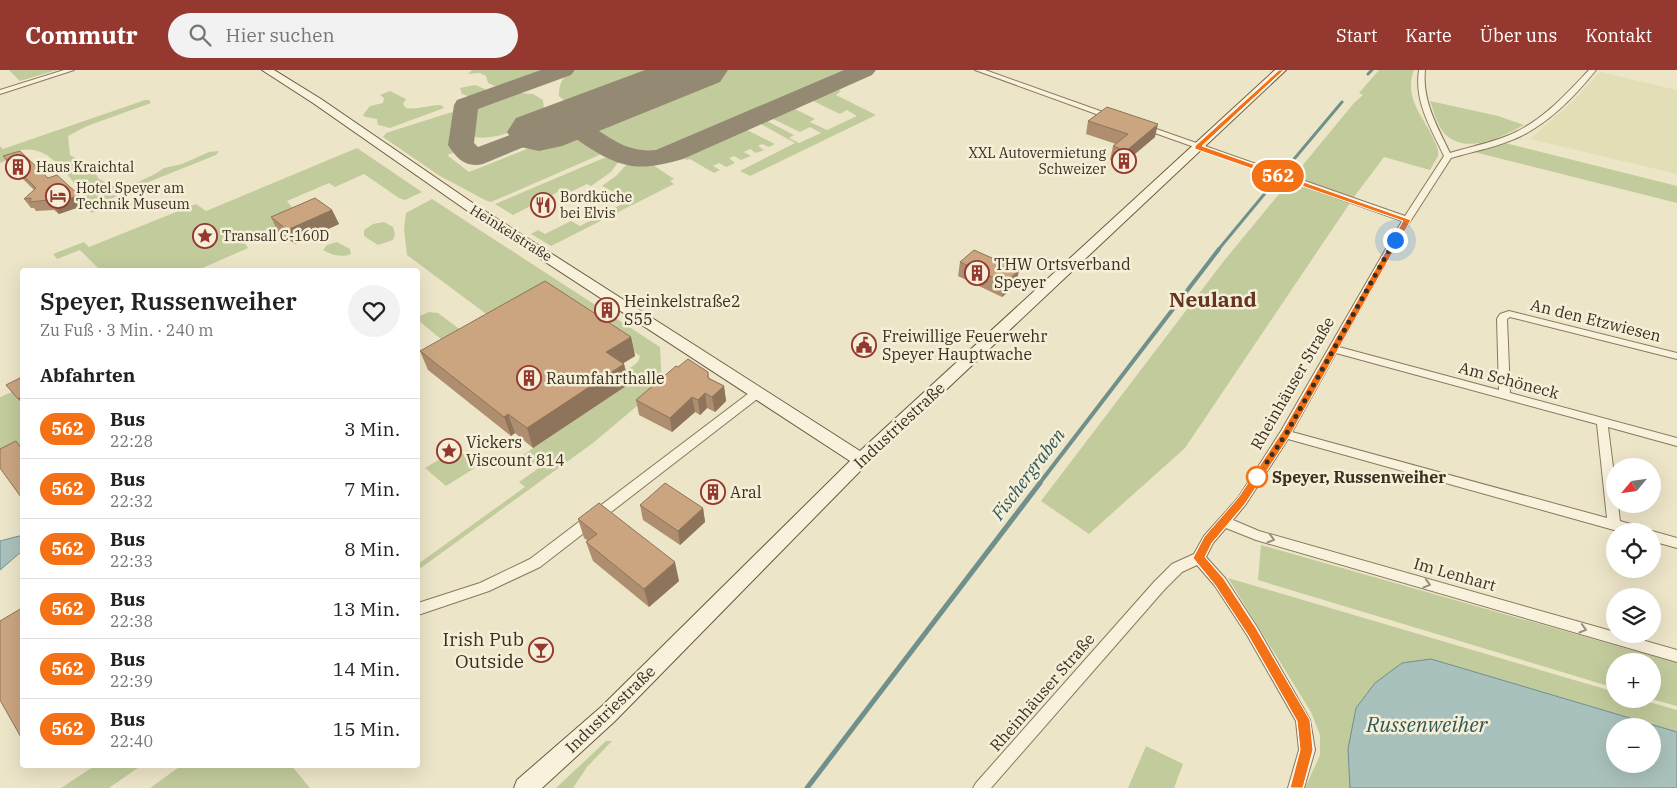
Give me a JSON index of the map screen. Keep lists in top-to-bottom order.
{
  "streets": {
    "street": [
      "Heinkelstraße",
      "An den Etzwiesen",
      "Am Schöneck",
      "Rheinhäuser Straße",
      "Industriestraße",
      "Im Lenhart"
    ]
  },
  "crossings": [
    ["Heinkelstraße", "Industriestraße"],
    ["An den Etzwiesen", "Am Schöneck"],
    ["Am Schöneck", "Rheinhäuser Straße"],
    ["Rheinhäuser Straße", "Im Lenhart"]
  ],
  "one_way": ["Im Lenhart"],
  "districts": ["Neuland"],
  "water": ["Fischergraben", "Russenweiher"],
  "places": {
    "building": [
      "XXL Autovermietung Schweizer",
      "Haus Kraichtal",
      "THW Ortsverband Speyer",
      "Heinkelstraße2 S55",
      "Raumfahrthalle",
      "Aral"
    ],
    "hotel": ["Hotel Speyer am Technik Museum"],
    "restaurant": ["Bordküche bei Elvis"],
    "place": ["Transall C-160D", "Vickers Viscount 814"],
    "public building": ["Freiwillige Feuerwehr Speyer Hauptwache"],
    "other": ["Speyer, Russenweiher"],
    "bar": ["Irish Pub Outside"]
  },
  "lines": ["bus line 562"],
  "north": "bottom left",
  "page": {
    "header": "Commutr",
    "search": "Hier suchen",
    "nav": [
      "Start",
      "Karte",
      "Über uns",
      "Kontakt"
    ],
    "on_map": "562",
    "heading": [
      ["Speyer, Russenweiher", "Zu Fuß · 3 Min. · 240 m"],
      "Abfahrten"
    ],
    "list": [
      {
        "mark": "562",
        "name": "Bus",
        "note": "22:28",
        "value": "3 Min."
      },
      {
        "mark": "562",
        "name": "Bus",
        "note": "22:32",
        "value": "7 Min."
      },
      {
        "mark": "562",
        "name": "Bus",
        "note": "22:33",
        "value": "8 Min."
      },
      {
        "mark": "562",
        "name": "Bus",
        "note": "22:38",
        "value": "13 Min."
      },
      {
        "mark": "562",
        "name": "Bus",
        "note": "22:39",
        "value": "14 Min."
      },
      {
        "mark": "562",
        "name": "Bus",
        "note": "22:40",
        "value": "15 Min."
      }
    ],
    "map_buttons": ["+", "−"]
  }
}
